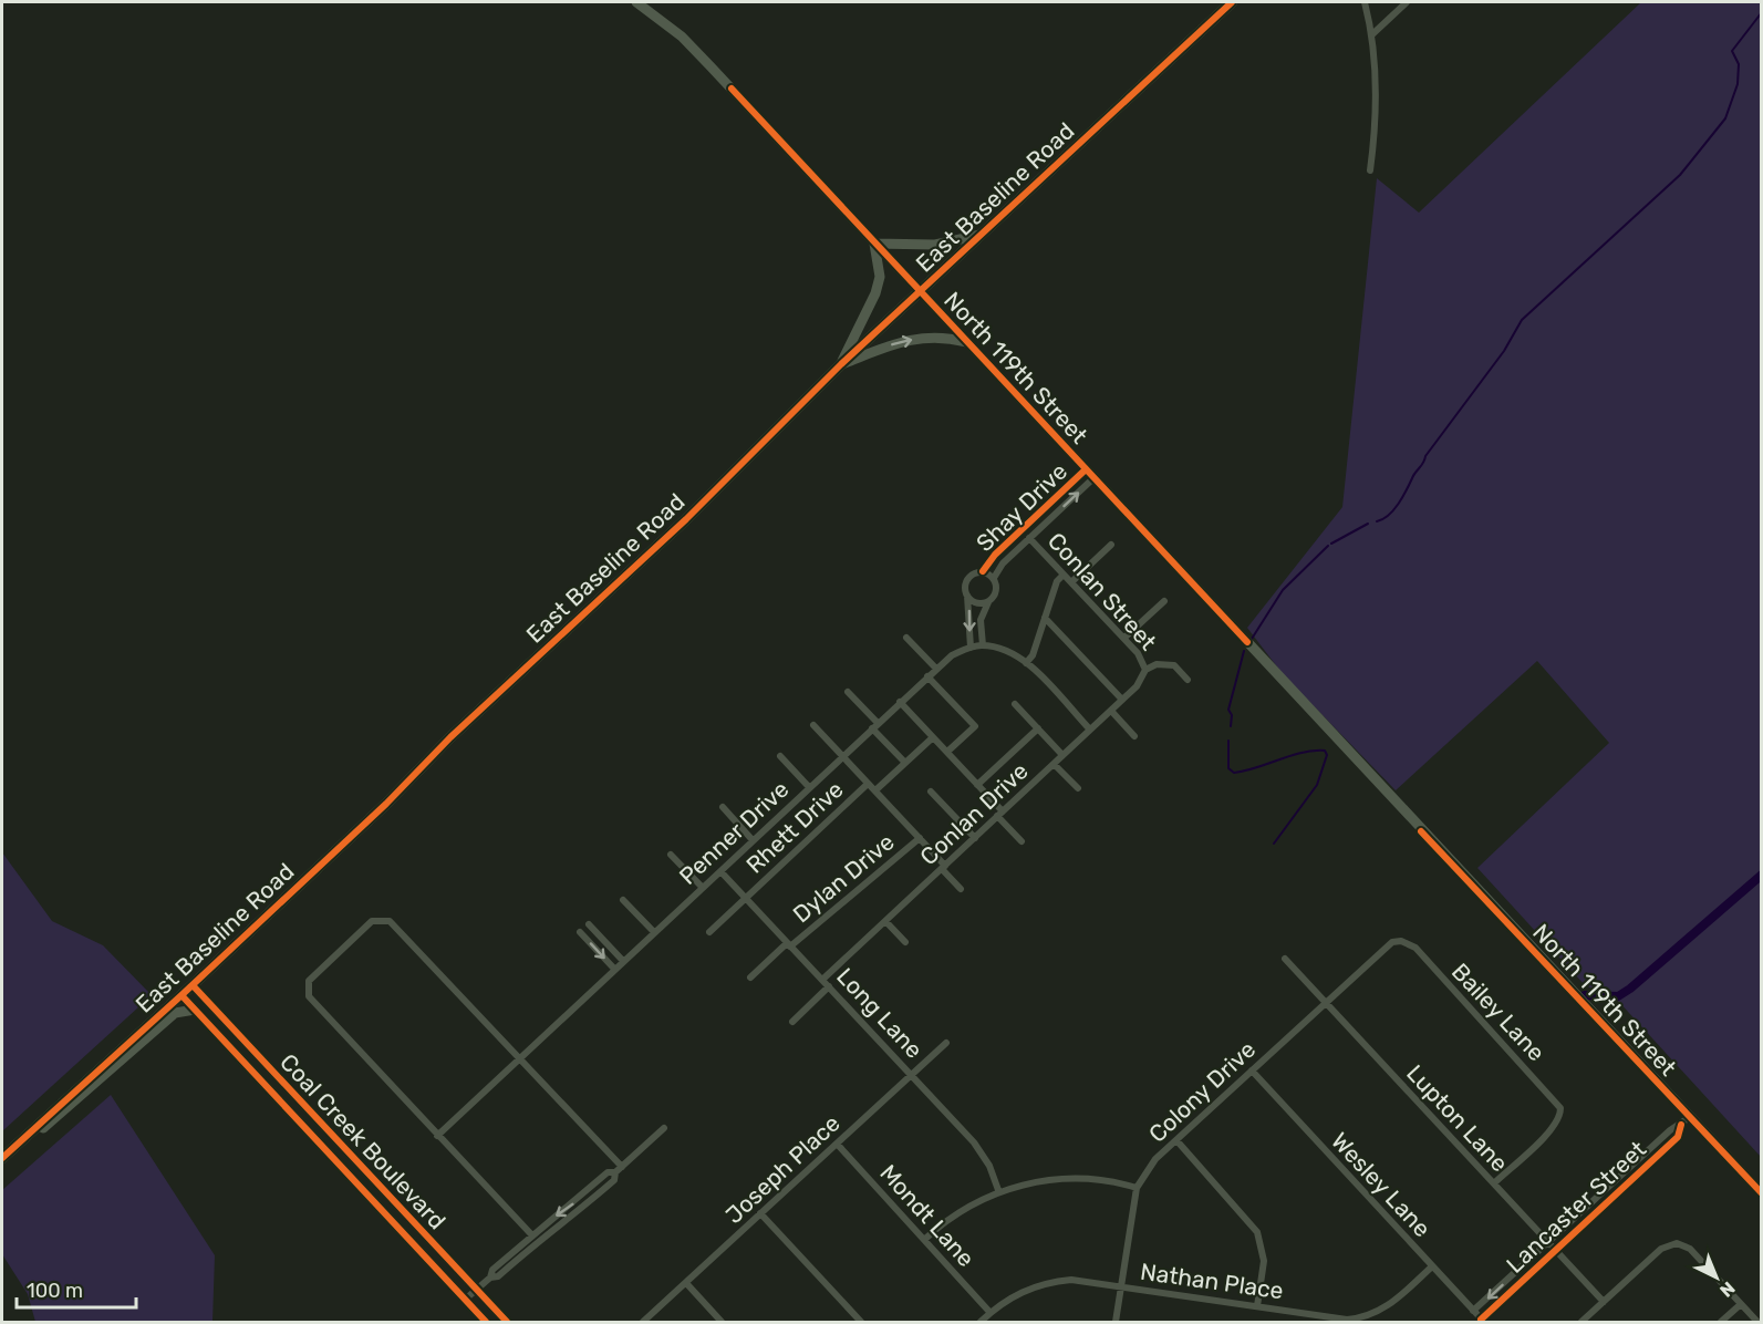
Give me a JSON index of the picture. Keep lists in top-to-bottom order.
{
  "streets": {
    "main road": ["East Baseline Road"],
    "street": [
      "North 119th Street",
      "Shay Drive",
      "Conlan Street",
      "Conlan Drive",
      "Rhett Drive",
      "Penner Drive",
      "Dylan Drive",
      "Bailey Lane",
      "Long Lane",
      "Colony Drive",
      "Lupton Lane",
      "Coal Creek Boulevard",
      "Joseph Place",
      "Wesley Lane",
      "Lancaster Street",
      "Mondt Lane",
      "Nathan Place"
    ]
  },
  "crossings": [
    ["East Baseline Road", "North 119th Street"],
    ["East Baseline Road", "Coal Creek Boulevard"],
    ["North 119th Street", "Shay Drive"],
    ["North 119th Street", "Lancaster Street"],
    ["Shay Drive", "Conlan Street"],
    ["Shay Drive", "Penner Drive"],
    ["Conlan Street", "Conlan Drive"],
    ["Conlan Drive", "Long Lane"],
    ["Rhett Drive", "Long Lane"],
    ["Penner Drive", "Long Lane"],
    ["Dylan Drive", "Long Lane"],
    ["Bailey Lane", "Colony Drive"],
    ["Bailey Lane", "Lupton Lane"],
    ["Long Lane", "Joseph Place"],
    ["Colony Drive", "Lupton Lane"],
    ["Colony Drive", "Wesley Lane"],
    ["Colony Drive", "Nathan Place"],
    ["Lupton Lane", "Lancaster Street"],
    ["Joseph Place", "Mondt Lane"],
    ["Wesley Lane", "Lancaster Street"],
    ["Wesley Lane", "Nathan Place"],
    ["Mondt Lane", "Nathan Place"]
  ],
  "scale_bar": "100 m",
  "north": "bottom right"
}
